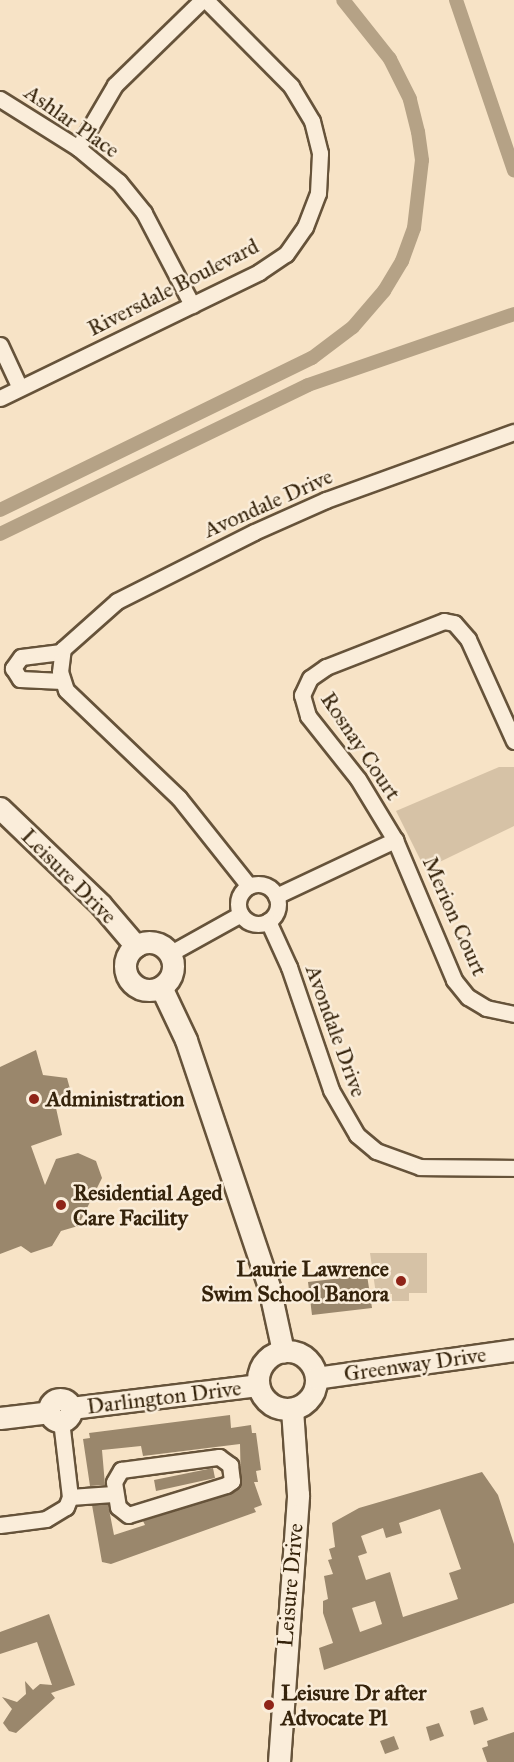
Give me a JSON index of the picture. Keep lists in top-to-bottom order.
{
  "streets": {
    "street": [
      "Ashlar Place",
      "Riversdale Boulevard",
      "Avondale Drive",
      "Rosnay Court",
      "Leisure Drive",
      "Merion Court",
      "Greenway Drive",
      "Darlington Drive"
    ]
  },
  "crossings": [
    ["Ashlar Place", "Riversdale Boulevard"],
    ["Rosnay Court", "Merion Court"],
    ["Leisure Drive", "Greenway Drive"],
    ["Leisure Drive", "Darlington Drive"],
    ["Greenway Drive", "Darlington Drive"]
  ],
  "places": [
    "Administration",
    "Residential Aged Care Facility",
    "Laurie Lawrence Swim School Banora",
    "Leisure Dr after Advocate Pl"
  ]
}
